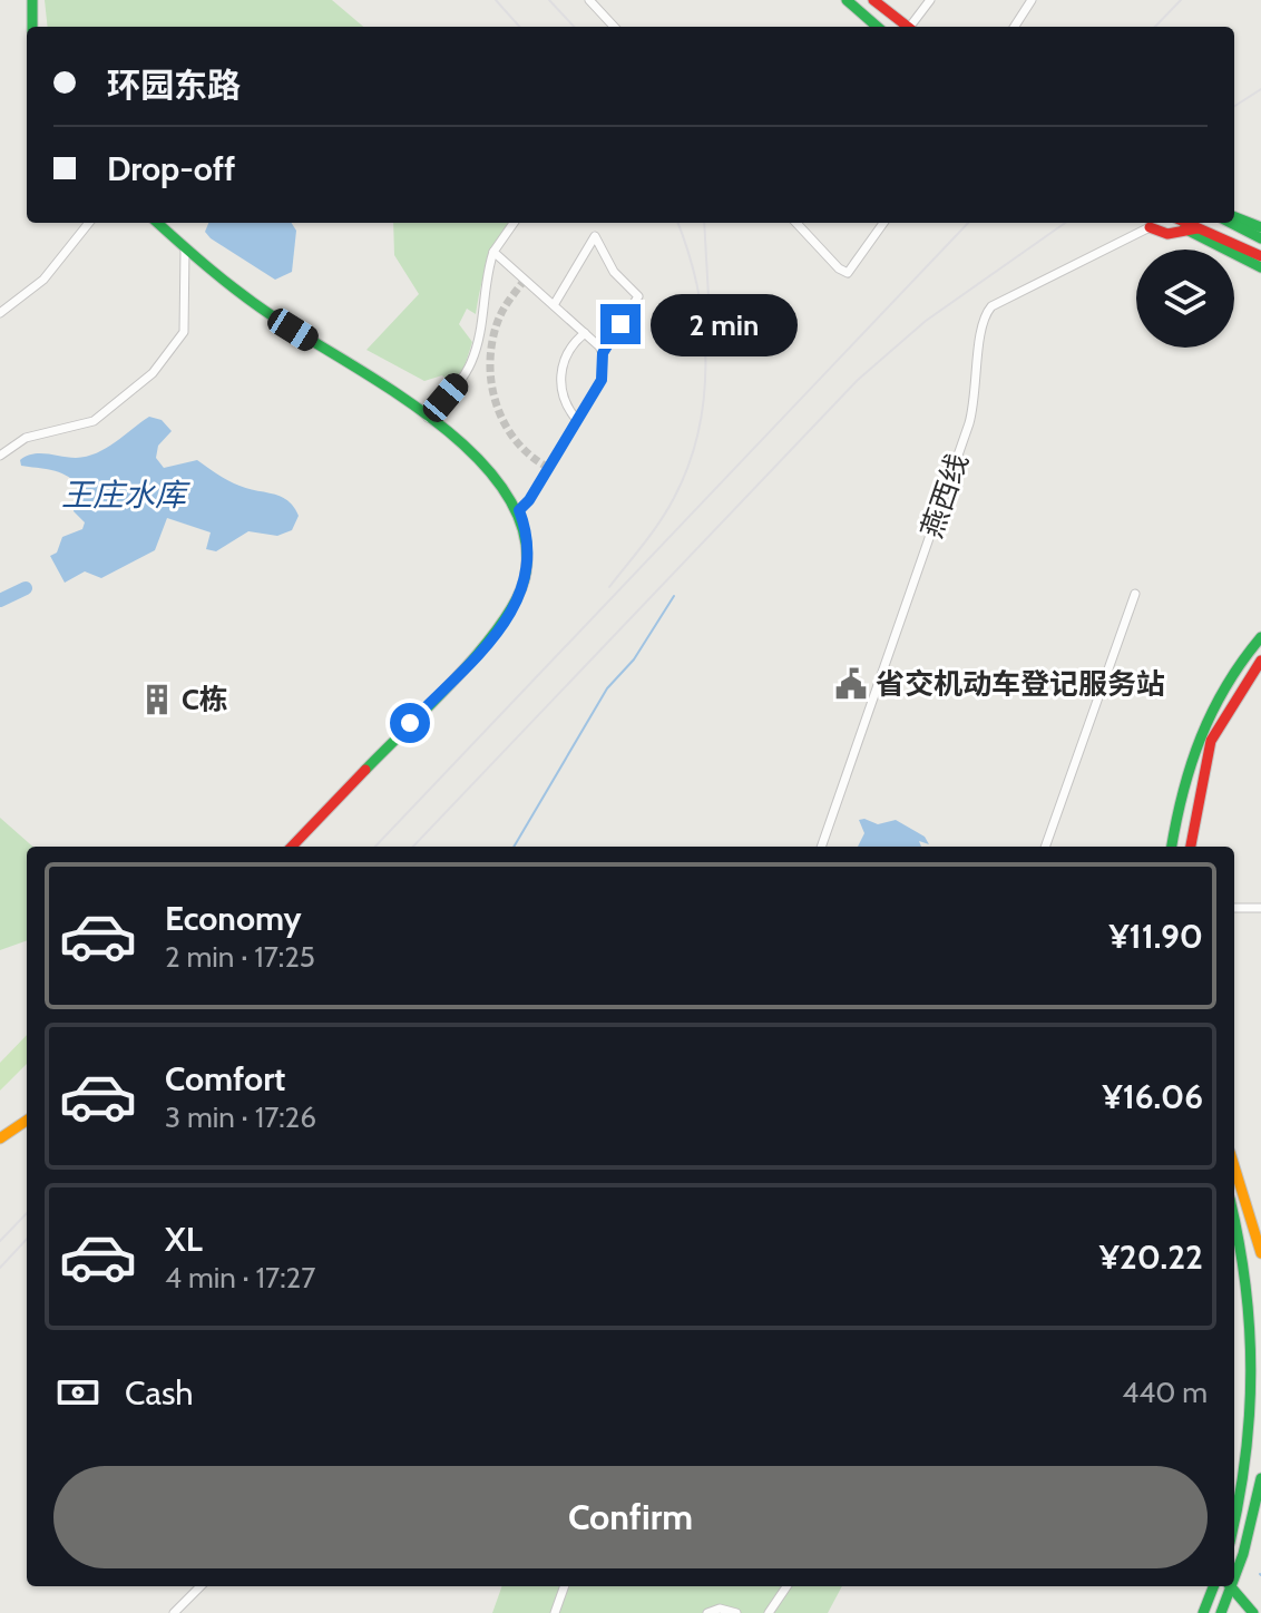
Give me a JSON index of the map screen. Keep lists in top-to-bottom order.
{
  "streets": {
    "street": ["燕西线"]
  },
  "water": ["王庄水库"],
  "places": {
    "public building": ["省交机动车登记服务站"],
    "building": ["C栋"]
  },
  "page": {
    "banner": ["环园东路", "Drop-off"],
    "bubble": "2 min",
    "list": [
      {
        "name": "Economy",
        "note": "2 min · 17:25",
        "value": "¥11.90"
      },
      {
        "name": "Comfort",
        "note": "3 min · 17:26",
        "value": "¥16.06"
      },
      {
        "name": "XL",
        "note": "4 min · 17:27",
        "value": "¥20.22"
      }
    ],
    "pay": ["Cash", "440 m"],
    "buttons": "Confirm"
  }
}
